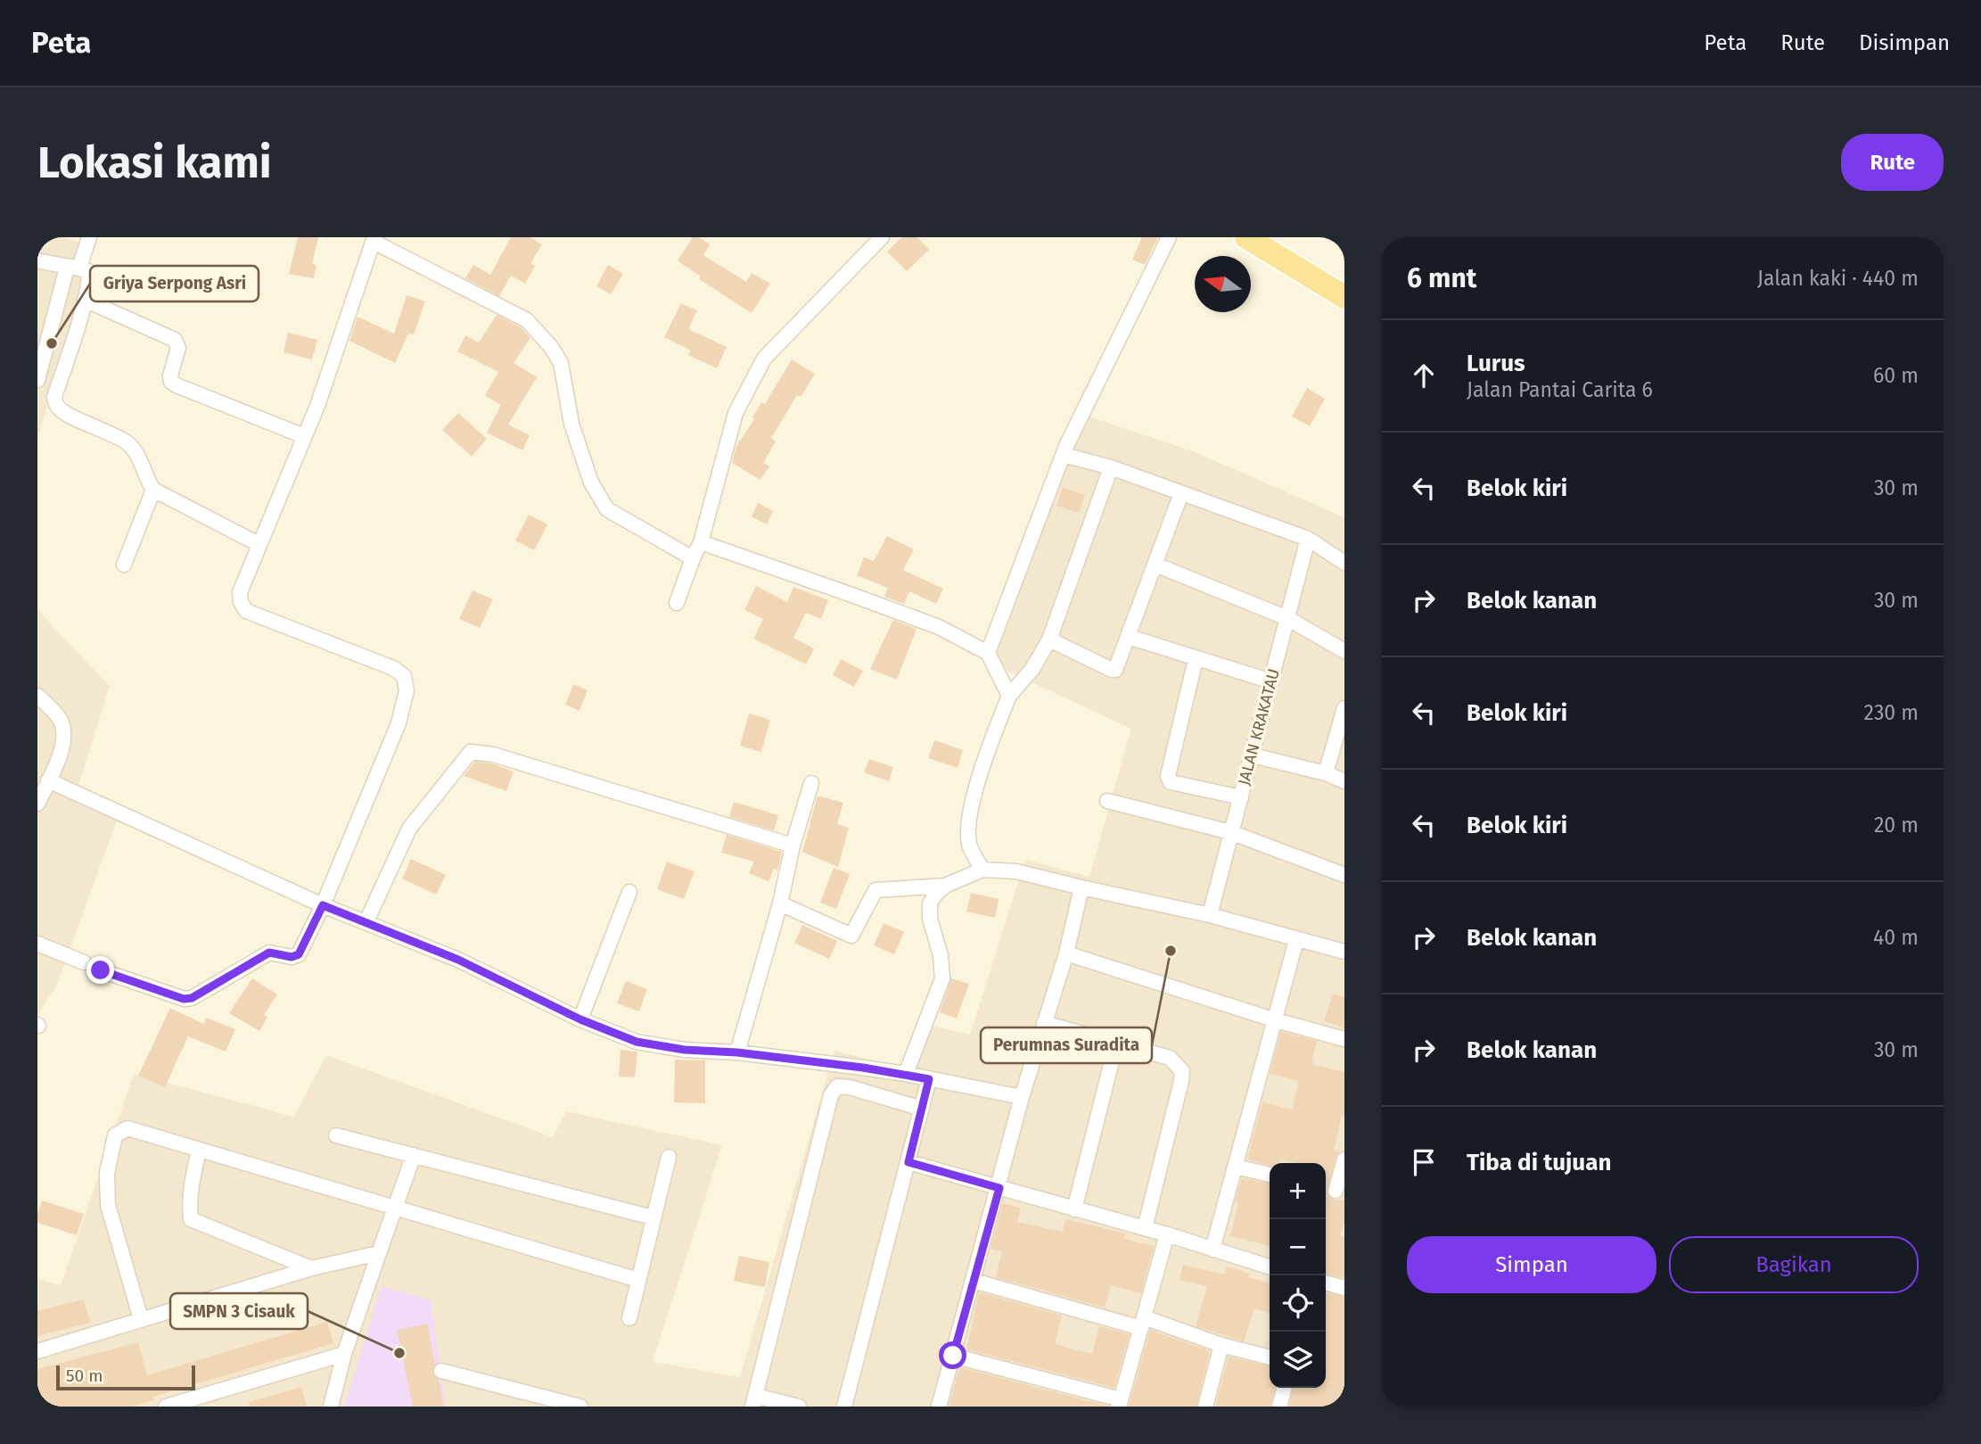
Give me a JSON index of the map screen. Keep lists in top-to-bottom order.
{
  "streets": {
    "street": ["JALAN KRAKATAU"]
  },
  "places": ["Griya Serpong Asri", "Perumnas Suradita", "SMPN 3 Cisauk"],
  "scale_bar": "50 m",
  "north": "left",
  "page": {
    "header": "Peta",
    "nav": ["Peta", "Rute", "Disimpan"],
    "buttons": [
      "Rute",
      ["Simpan", "Bagikan"]
    ],
    "title": "Lokasi kami",
    "heading": ["6 mnt", "Jalan kaki · 440 m"],
    "list": [
      ["Lurus", "Jalan Pantai Carita 6", "60 m"],
      ["Belok kiri", "30 m"],
      ["Belok kanan", "30 m"],
      ["Belok kiri", "230 m"],
      ["Belok kiri", "20 m"],
      ["Belok kanan", "40 m"],
      ["Belok kanan", "30 m"],
      "Tiba di tujuan"
    ],
    "map_buttons": ["+", "−"],
    "scale": "50 m"
  }
}
